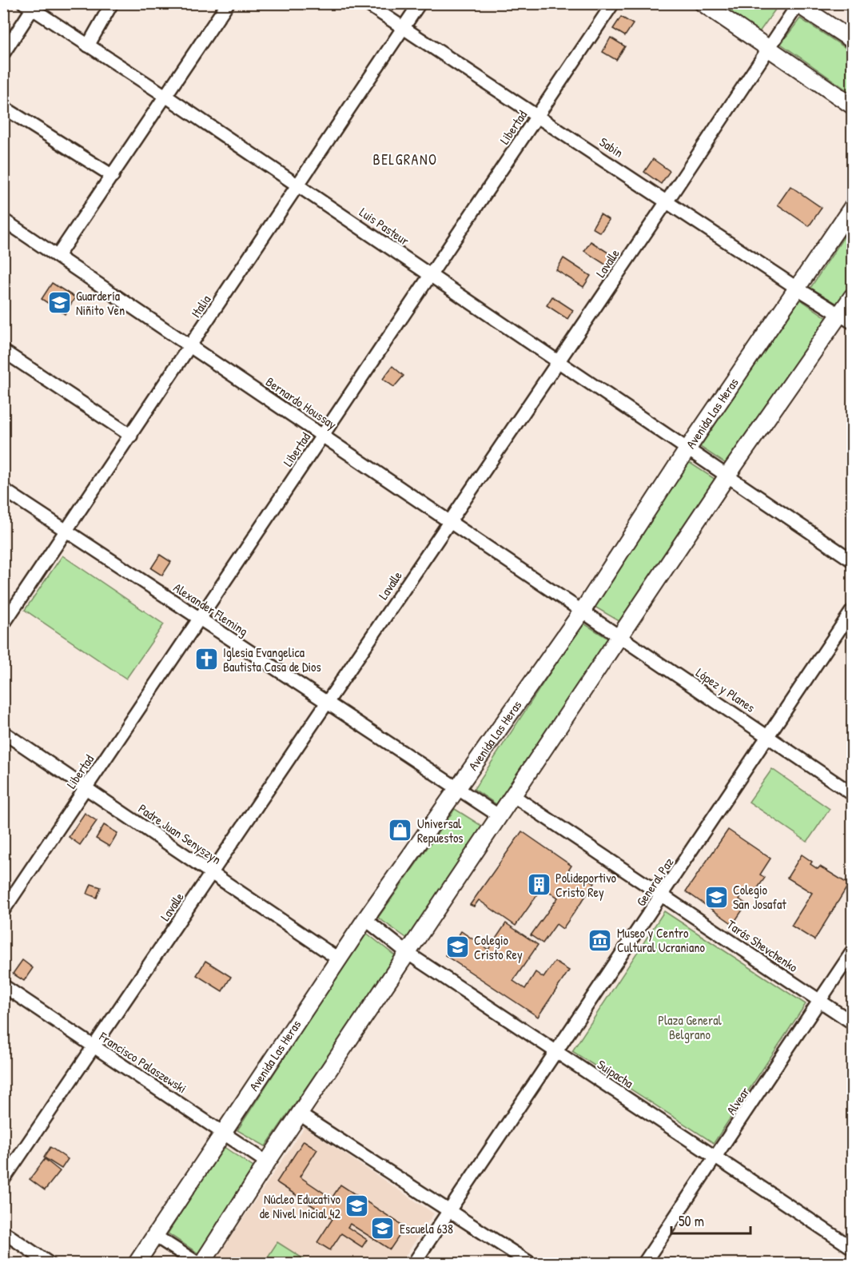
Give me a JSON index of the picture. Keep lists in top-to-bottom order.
{
  "streets": {
    "main road": ["Avenida Las Heras"],
    "street": [
      "Libertad",
      "Sabin",
      "Luis Pasteur",
      "Lavalle",
      "Italia",
      "Bernardo Houssay",
      "Alexander Fleming",
      "López y Planes",
      "Padre Juan Senyszyn",
      "General Paz",
      "Tarás Shevchenko",
      "Francisco Palaszewski",
      "Suipacha",
      "Alvear"
    ]
  },
  "crossings": [
    ["Libertad", "Sabin"],
    ["Libertad", "Luis Pasteur"],
    ["Libertad", "Bernardo Houssay"],
    ["Libertad", "Alexander Fleming"],
    ["Libertad", "Padre Juan Senyszyn"],
    ["Sabin", "Lavalle"],
    ["Sabin", "Italia"],
    ["Sabin", "Avenida Las Heras"],
    ["Luis Pasteur", "Lavalle"],
    ["Luis Pasteur", "Italia"],
    ["Luis Pasteur", "Avenida Las Heras"],
    ["Lavalle", "Bernardo Houssay"],
    ["Lavalle", "Alexander Fleming"],
    ["Lavalle", "Padre Juan Senyszyn"],
    ["Lavalle", "Francisco Palaszewski"],
    ["Italia", "Bernardo Houssay"],
    ["Italia", "Alexander Fleming"],
    ["Bernardo Houssay", "Avenida Las Heras"],
    ["Bernardo Houssay", "López y Planes"],
    ["Avenida Las Heras", "Alexander Fleming"],
    ["Avenida Las Heras", "López y Planes"],
    ["Avenida Las Heras", "Padre Juan Senyszyn"],
    ["Avenida Las Heras", "Francisco Palaszewski"],
    ["Avenida Las Heras", "Suipacha"],
    ["López y Planes", "General Paz"],
    ["General Paz", "Tarás Shevchenko"],
    ["General Paz", "Suipacha"],
    ["Tarás Shevchenko", "Alvear"],
    ["Suipacha", "Alvear"]
  ],
  "districts": ["BELGRANO"],
  "parks": ["Plaza General Belgrano"],
  "places": {
    "school or university": [
      "Guardería Niñito Ven",
      "Colegio San Josafat",
      "Colegio Cristo Rey",
      "Núcleo Educativo de Nivel Inicial 42",
      "Escuela 638"
    ],
    "church": ["Iglesia Evangelica Bautista Casa de Dios"],
    "shop": ["Universal Repuestos"],
    "building": ["Polideportivo Cristo Rey"],
    "museum": ["Museo y Centro Cultural Ucraniano"]
  },
  "scale_bar": "50 m"
}
